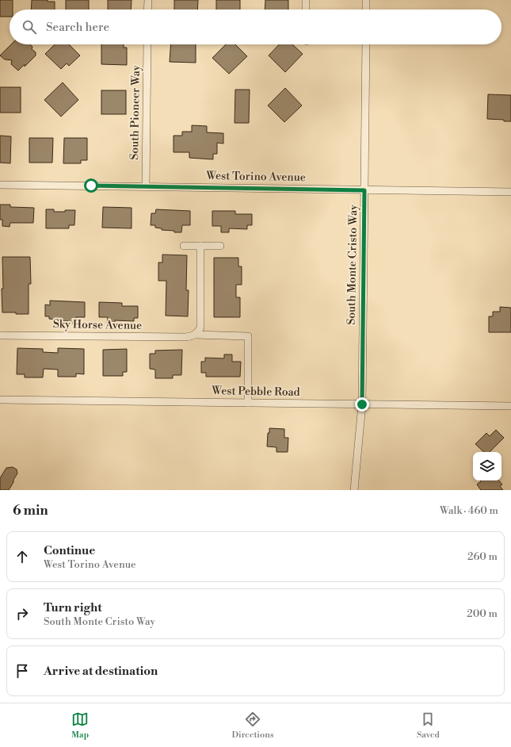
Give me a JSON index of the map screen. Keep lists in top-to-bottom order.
{
  "streets": {
    "street": [
      "South Pioneer Way",
      "West Torino Avenue",
      "South Monte Cristo Way",
      "Sky Horse Avenue",
      "West Pebble Road"
    ]
  },
  "crossings": [
    ["South Pioneer Way", "West Torino Avenue"],
    ["West Torino Avenue", "South Monte Cristo Way"],
    ["South Monte Cristo Way", "West Pebble Road"],
    ["Sky Horse Avenue", "West Pebble Road"]
  ],
  "page": {
    "search": "Search here",
    "heading": ["6 min", "Walk · 460 m"],
    "list": [
      ["Continue", "West Torino Avenue", "260 m"],
      ["Turn right", "South Monte Cristo Way", "200 m"],
      "Arrive at destination"
    ],
    "nav": ["Map", "Directions", "Saved"]
  }
}
